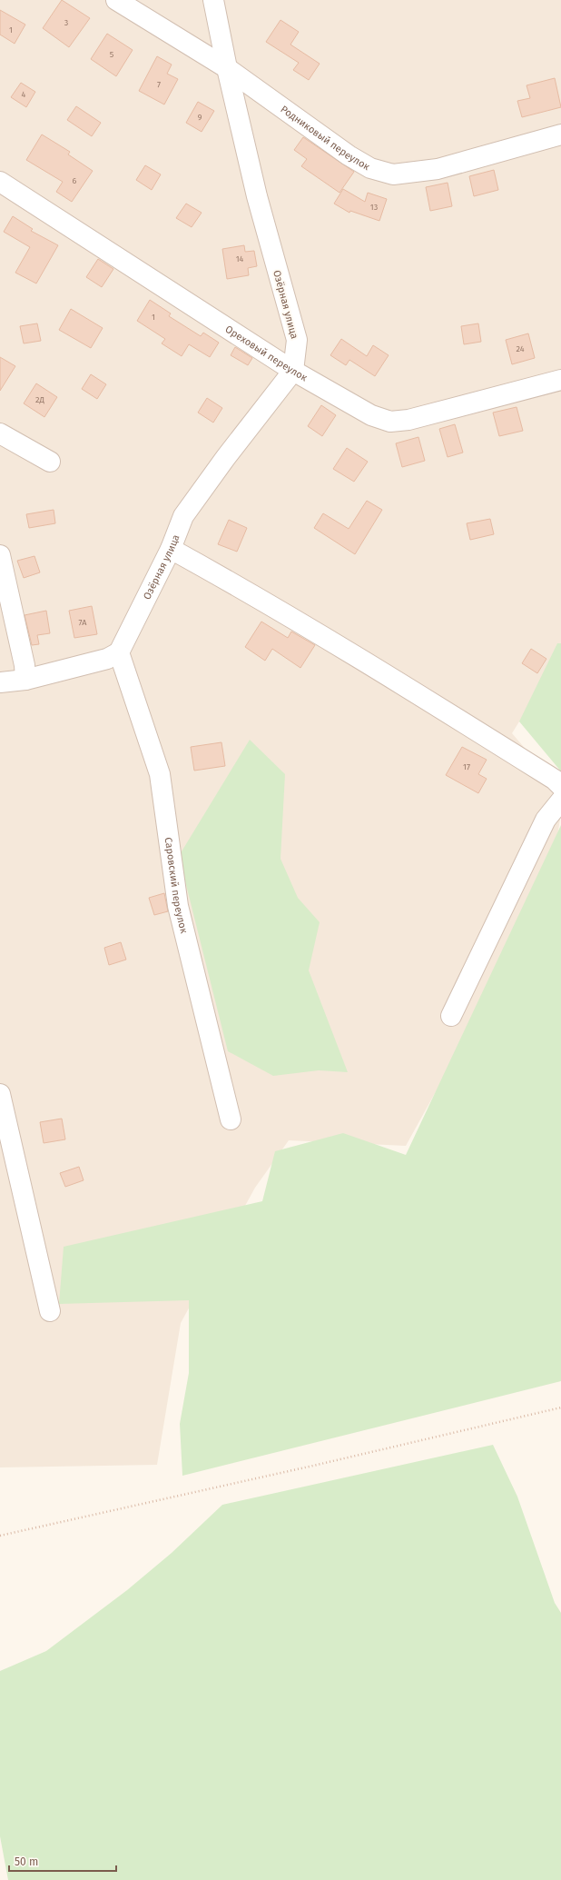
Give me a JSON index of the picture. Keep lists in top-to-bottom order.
{
  "streets": {
    "street": [
      "Родниковый переулок",
      "Озёрная улица",
      "Ореховый переулок",
      "Саровский переулок"
    ]
  },
  "crossings": [
    ["Родниковый переулок", "Озёрная улица"],
    ["Озёрная улица", "Ореховый переулок"],
    ["Озёрная улица", "Саровский переулок"]
  ],
  "house_numbers": [
    "3",
    "1",
    "5",
    "7",
    "4",
    "9",
    "6",
    "13",
    "14",
    "1",
    "24",
    "2Д",
    "7А",
    "17"
  ],
  "scale_bar": "50 m"
}
